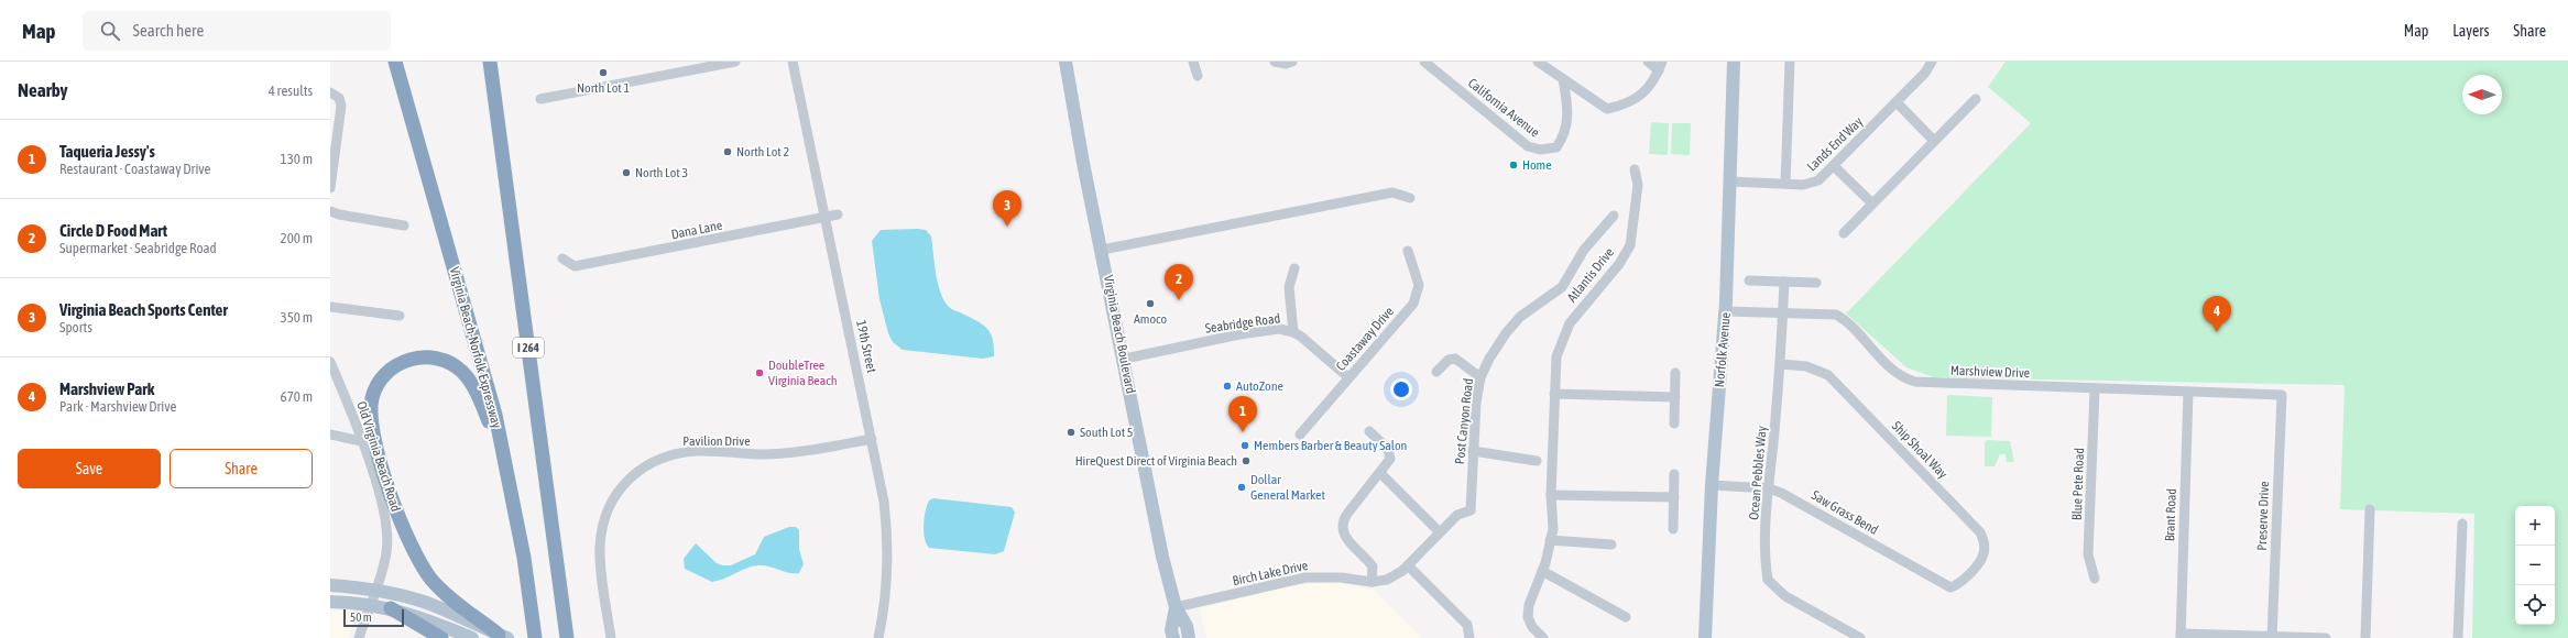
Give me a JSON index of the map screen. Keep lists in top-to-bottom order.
{
  "streets": {
    "highway": ["Virginia Beach-Norfolk Expressway", "I 264"],
    "main road": ["Virginia Beach Boulevard", "Norfolk Avenue"],
    "street": [
      "California Avenue",
      "Lands End Way",
      "Dana Lane",
      "Atlantis Drive",
      "Seabridge Road",
      "Coastaway Drive",
      "19th Street",
      "Marshview Drive",
      "Post Canyon Road",
      "Pavilion Drive",
      "Ship Shoal Way",
      "Old Virginia Beach Road",
      "Ocean Pebbles Way",
      "Blue Pete Road",
      "Saw Grass Bend",
      "Brant Road",
      "Preserve Drive",
      "Birch Lake Drive"
    ]
  },
  "crossings": [
    ["Lands End Way", "Norfolk Avenue"],
    ["Dana Lane", "19th Street"],
    ["Seabridge Road", "Virginia Beach Boulevard"],
    ["Seabridge Road", "Coastaway Drive"],
    ["Virginia Beach Boulevard", "Birch Lake Drive"],
    ["19th Street", "Pavilion Drive"],
    ["Norfolk Avenue", "Marshview Drive"],
    ["Norfolk Avenue", "Saw Grass Bend"],
    ["Marshview Drive", "Ocean Pebbles Way"],
    ["Marshview Drive", "Blue Pete Road"],
    ["Marshview Drive", "Brant Road"],
    ["Marshview Drive", "Preserve Drive"],
    ["Ship Shoal Way", "Ocean Pebbles Way"],
    ["Ship Shoal Way", "Saw Grass Bend"],
    ["Ocean Pebbles Way", "Saw Grass Bend"]
  ],
  "places": [
    "North Lot 1",
    "North Lot 2",
    "Home",
    "North Lot 3",
    "Amoco",
    "DoubleTree Virginia Beach",
    "AutoZone",
    "South Lot 5",
    "Members Barber & Beauty Salon",
    "HireQuest Direct of Virginia Beach",
    "Dollar General Market"
  ],
  "scale_bar": "50 m",
  "north": "left",
  "page": {
    "header": "Map",
    "search": "Search here",
    "nav": ["Map", "Layers", "Share"],
    "heading": ["Nearby", "4 results"],
    "list": [
      {
        "mark": "1",
        "name": "Taqueria Jessy's",
        "note": "Restaurant · Coastaway Drive",
        "value": "130 m"
      },
      {
        "mark": "2",
        "name": "Circle D Food Mart",
        "note": "Supermarket · Seabridge Road",
        "value": "200 m"
      },
      {
        "mark": "3",
        "name": "Virginia Beach Sports Center",
        "note": "Sports",
        "value": "350 m"
      },
      {
        "mark": "4",
        "name": "Marshview Park",
        "note": "Park · Marshview Drive",
        "value": "670 m"
      }
    ],
    "pins": [
      "3",
      "2",
      "4",
      "1"
    ],
    "buttons": ["Save", "Share"],
    "map_buttons": ["+", "−"],
    "scale": "50 m"
  }
}
